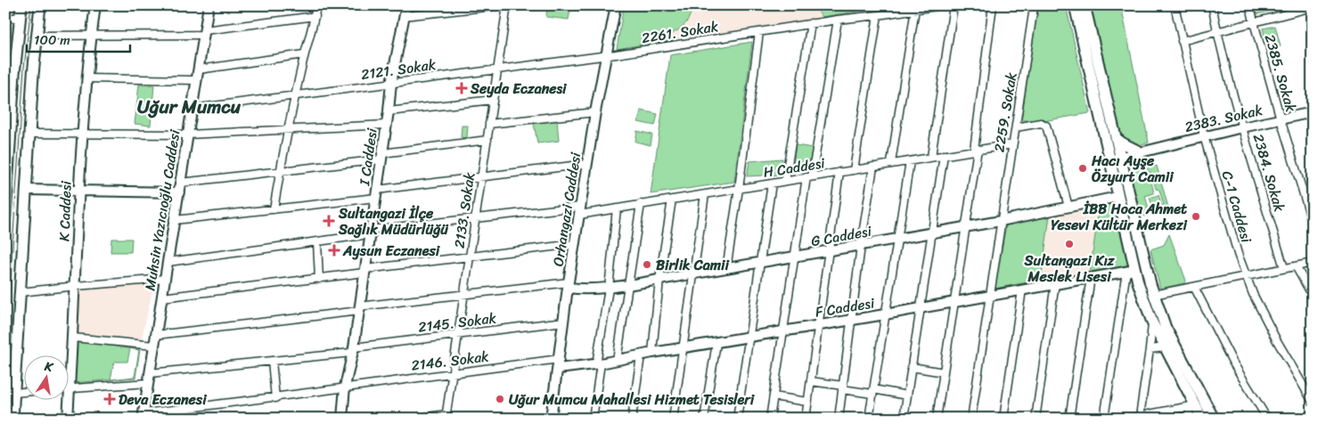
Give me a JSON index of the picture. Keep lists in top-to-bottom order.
{
  "streets": {
    "street": [
      "2261. Sokak",
      "2121. Sokak",
      "2385. Sokak",
      "2259. Sokak",
      "2383. Sokak",
      "I Caddesi",
      "H Caddesi",
      "2384. Sokak",
      "C-1 Caddesi",
      "Orhangazi Caddesi",
      "Muhsin Yazıcıoğlu Caddesi",
      "2133. Sokak",
      "K Caddesi",
      "G Caddesi",
      "F Caddesi",
      "2145. Sokak",
      "2146. Sokak"
    ]
  },
  "crossings": [
    ["2261. Sokak", "2121. Sokak"],
    ["2261. Sokak", "Orhangazi Caddesi"],
    ["2121. Sokak", "I Caddesi"],
    ["2121. Sokak", "Orhangazi Caddesi"],
    ["2121. Sokak", "Muhsin Yazıcıoğlu Caddesi"],
    ["2121. Sokak", "2133. Sokak"],
    ["2385. Sokak", "2383. Sokak"],
    ["2259. Sokak", "H Caddesi"],
    ["2259. Sokak", "G Caddesi"],
    ["2259. Sokak", "F Caddesi"],
    ["2383. Sokak", "2384. Sokak"],
    ["2383. Sokak", "C-1 Caddesi"],
    ["I Caddesi", "H Caddesi"],
    ["I Caddesi", "2145. Sokak"],
    ["I Caddesi", "2146. Sokak"],
    ["H Caddesi", "Orhangazi Caddesi"],
    ["H Caddesi", "Muhsin Yazıcıoğlu Caddesi"],
    ["H Caddesi", "2133. Sokak"],
    ["Orhangazi Caddesi", "G Caddesi"],
    ["Orhangazi Caddesi", "F Caddesi"],
    ["Orhangazi Caddesi", "2145. Sokak"],
    ["Orhangazi Caddesi", "2146. Sokak"],
    ["Muhsin Yazıcıoğlu Caddesi", "2145. Sokak"],
    ["Muhsin Yazıcıoğlu Caddesi", "2146. Sokak"],
    ["2133. Sokak", "2145. Sokak"],
    ["2133. Sokak", "2146. Sokak"],
    ["F Caddesi", "2146. Sokak"]
  ],
  "districts": ["Uğur Mumcu"],
  "places": {
    "health": [
      "Seyda Eczanesi",
      "Sultangazi İlçe Sağlık Müdürlüğü",
      "Aysun Eczanesi",
      "Deva Eczanesi"
    ],
    "other": [
      "Hacı Ayşe Özyurt Camii",
      "İBB Hoca Ahmet Yesevi Kültür Merkezi",
      "Sultangazi Kız Meslek Lisesi",
      "Birlik Camii",
      "Uğur Mumcu Mahallesi Hizmet Tesisleri"
    ]
  },
  "scale_bar": "100 m",
  "north": "top"
}
